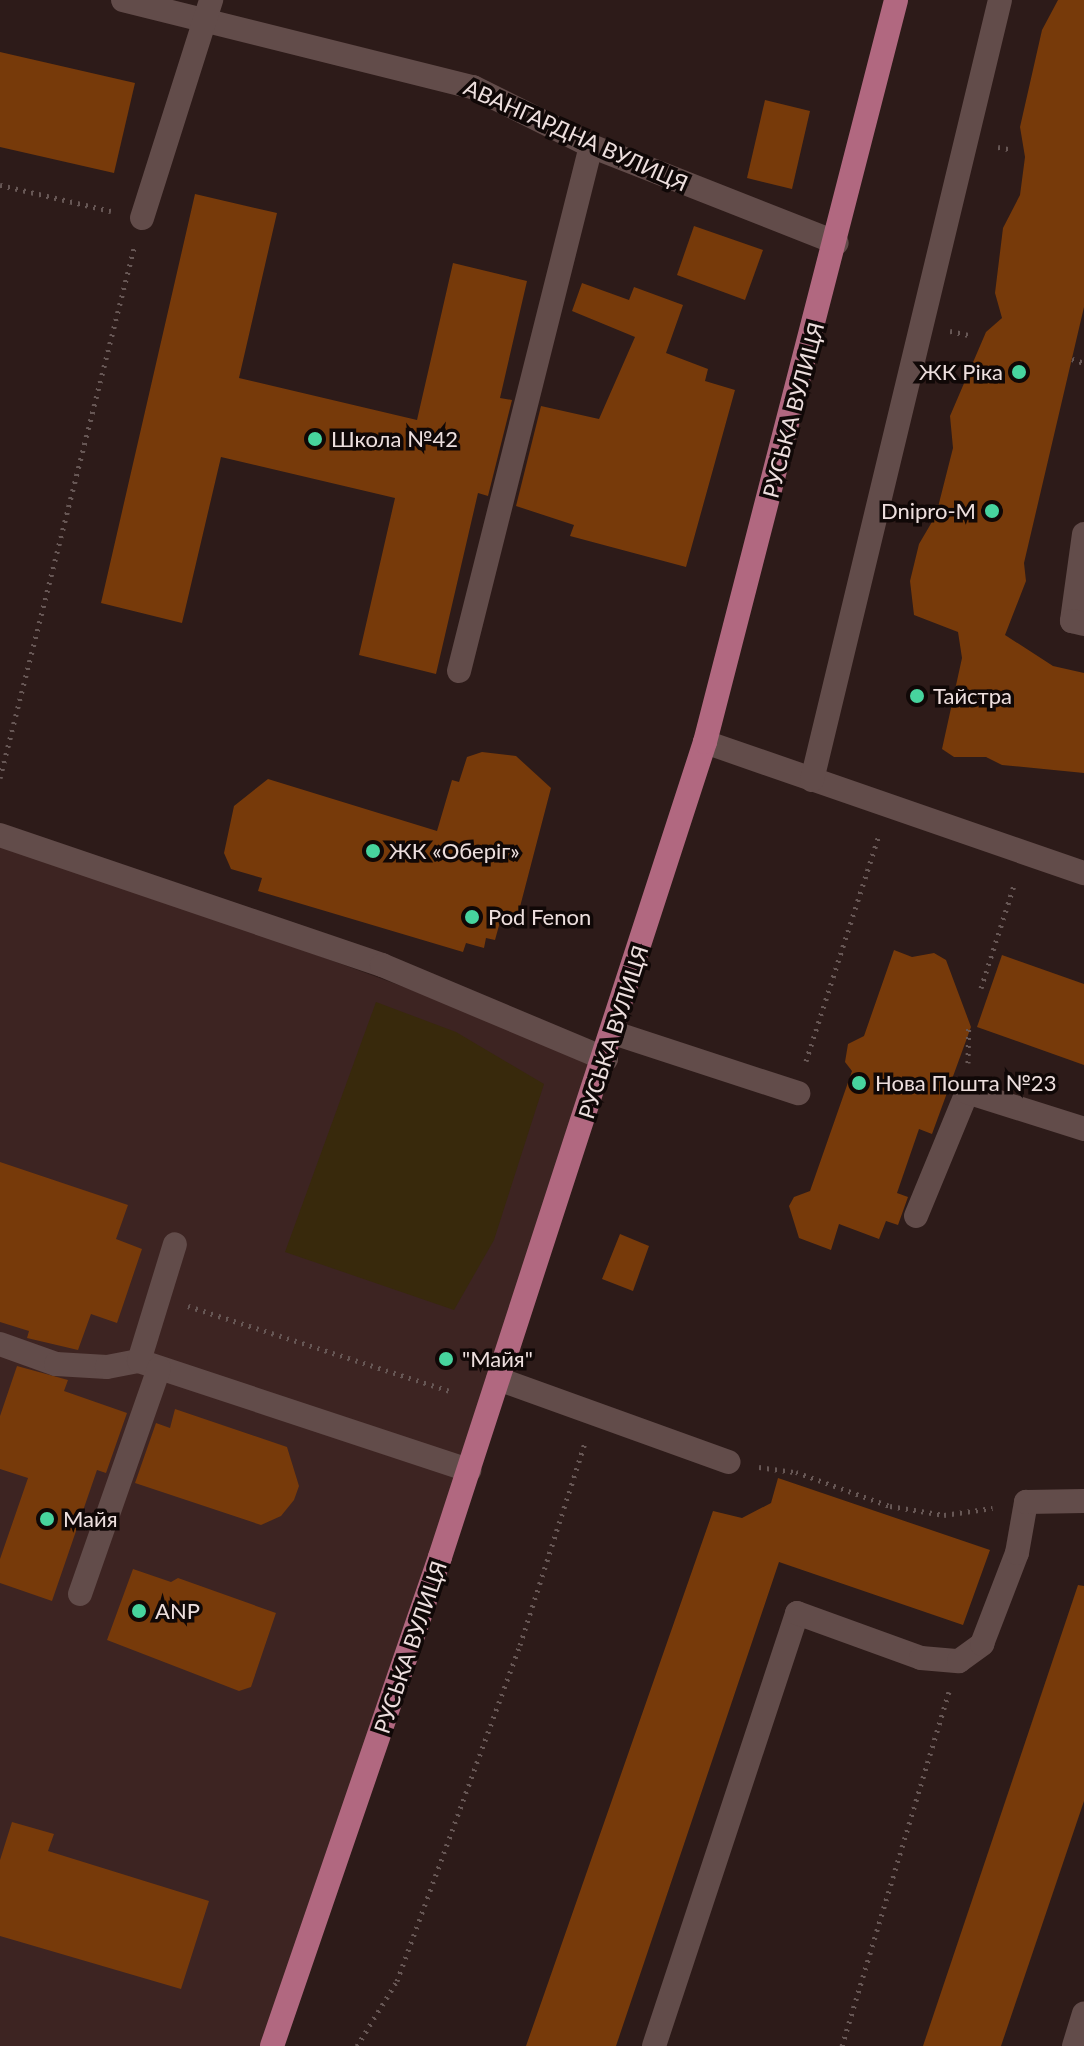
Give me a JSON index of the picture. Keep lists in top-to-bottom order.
{
  "streets": {
    "main road": ["РУСЬКА ВУЛИЦЯ"],
    "street": ["АВАНГАРДНА ВУЛИЦЯ"]
  },
  "crossings": [
    ["АВАНГАРДНА ВУЛИЦЯ", "РУСЬКА ВУЛИЦЯ"]
  ],
  "places": [
    "ЖК Ріка",
    "Школа №42",
    "Dnipro-M",
    "Тайстра",
    "ЖК «Оберіг»",
    "Pod Fenon",
    "Нова Пошта №23",
    "\"Майя\"",
    "Майя",
    "ANP"
  ]
}
